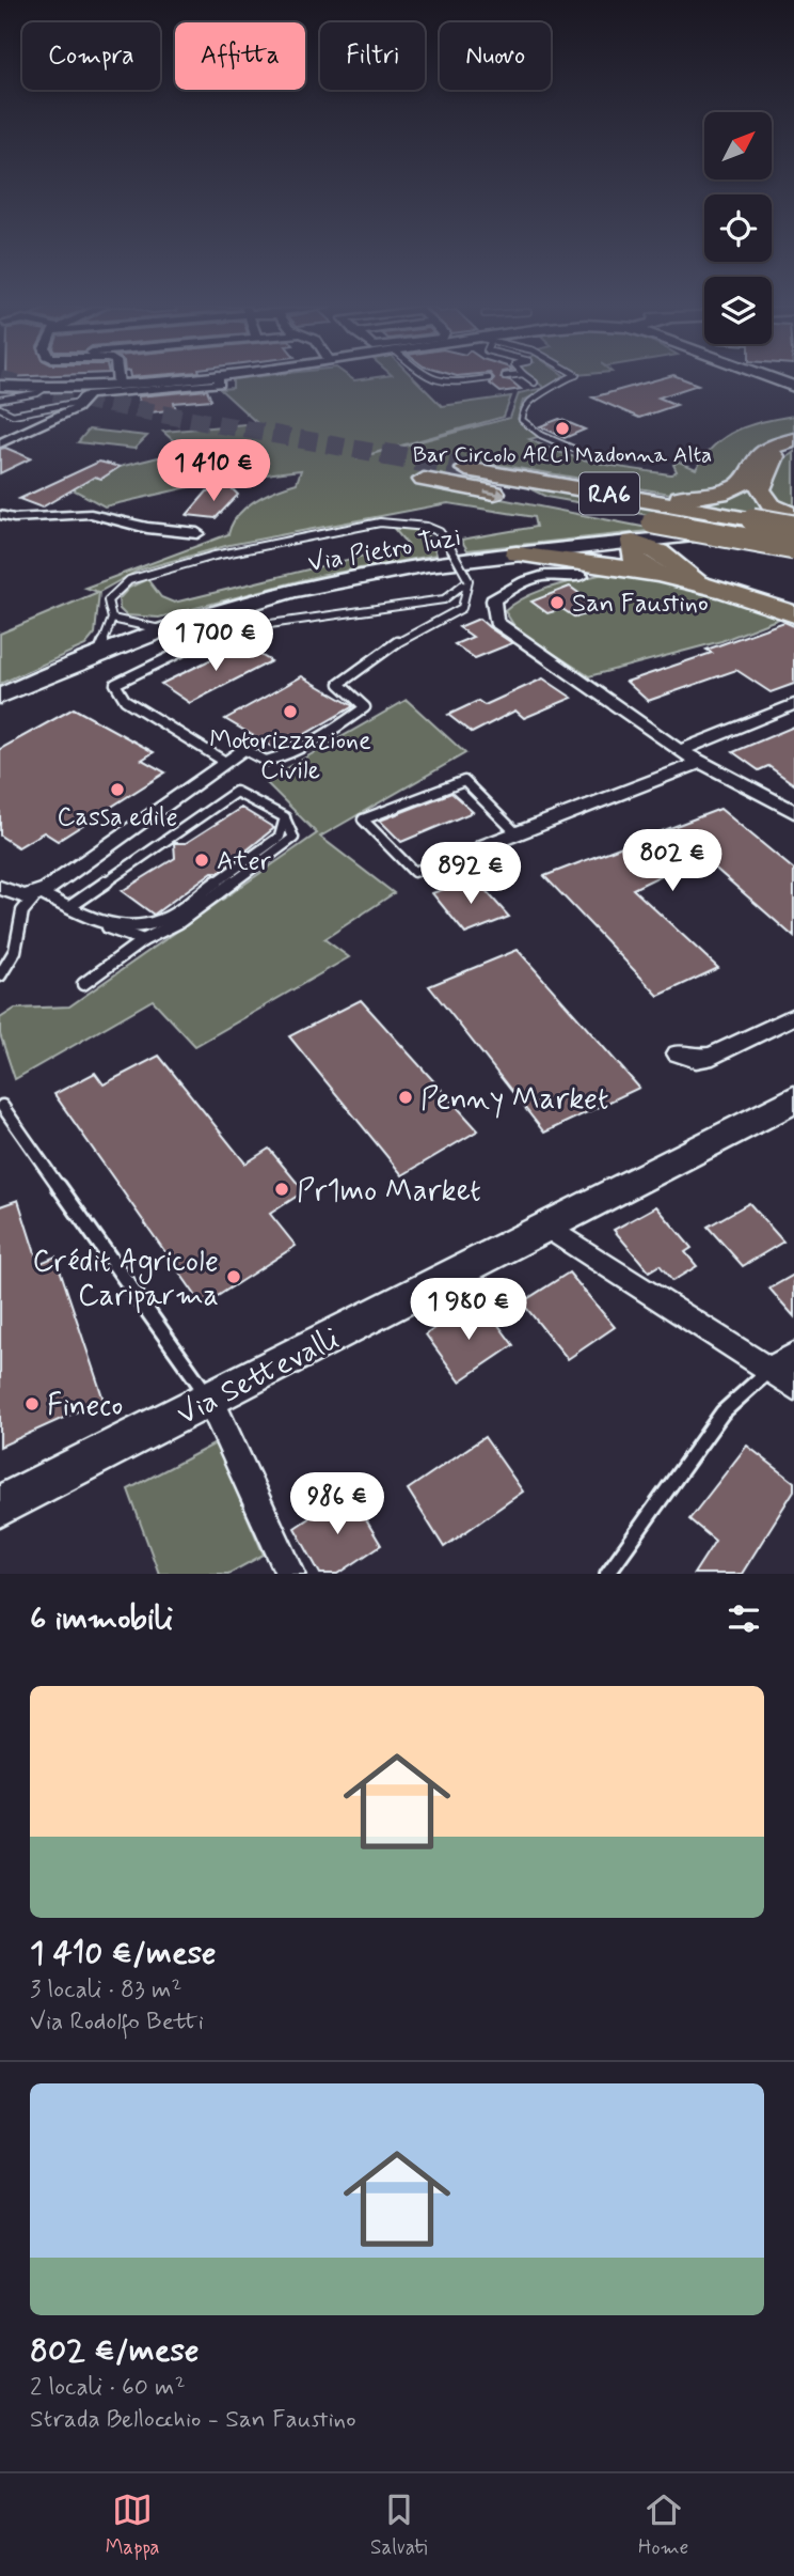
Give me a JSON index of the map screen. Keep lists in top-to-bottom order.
{
  "streets": {
    "highway": ["RA6"],
    "street": ["Via Pietro Tuzi", "Via Settevalli"]
  },
  "crossings": [
    ["RA6", "Via Pietro Tuzi"]
  ],
  "places": [
    "Bar Circolo ARCI Madonna Alta",
    "San Faustino",
    "Motorizzazione Civile",
    "Cassa edile",
    "Ater",
    "Penny Market",
    "Pr1mo Market",
    "Crédit Agricole Cariparma",
    "Fineco"
  ],
  "north": "top right",
  "page": {
    "chip": [
      "Compra",
      "Affitta",
      "Filtri",
      "Nuovo"
    ],
    "price": [
      "1 410 €",
      "1 700 €",
      "802 €",
      "892 €",
      "1 980 €",
      "986 €"
    ],
    "heading": "6 immobili",
    "list": [
      {
        "name": "1 410 €/mese",
        "note": "3 locali · 83 m² · Via Rodolfo Betti"
      },
      {
        "name": "802 €/mese",
        "note": "2 locali · 60 m² · Strada Bellocchio - San Faustino"
      }
    ],
    "tabs": ["Mappa", "Salvati", "Home"]
  }
}
